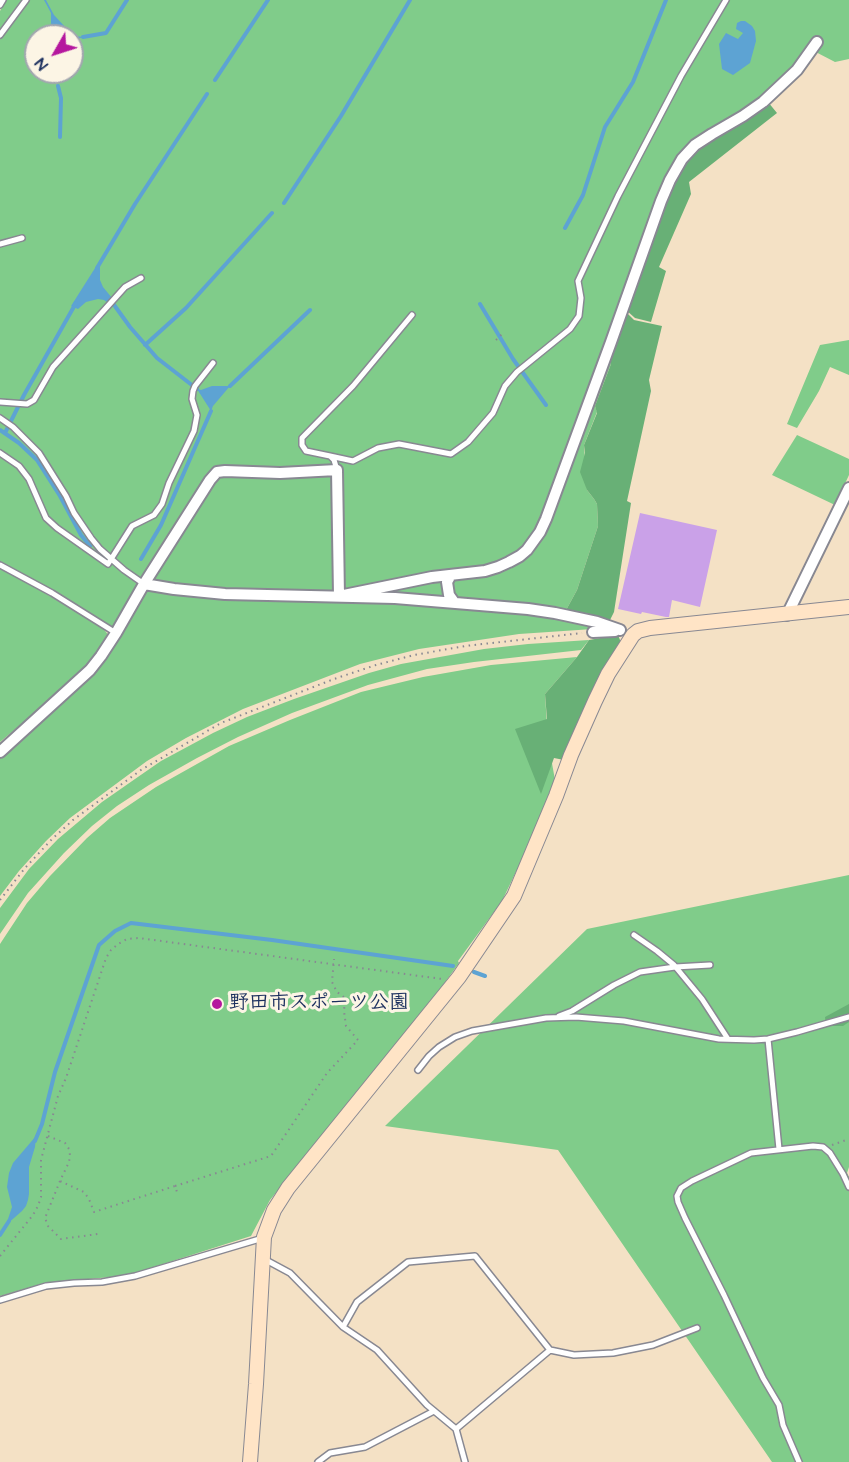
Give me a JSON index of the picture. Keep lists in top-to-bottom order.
{
  "places": ["野田市スポーツ公園"],
  "north": "bottom left"
}
